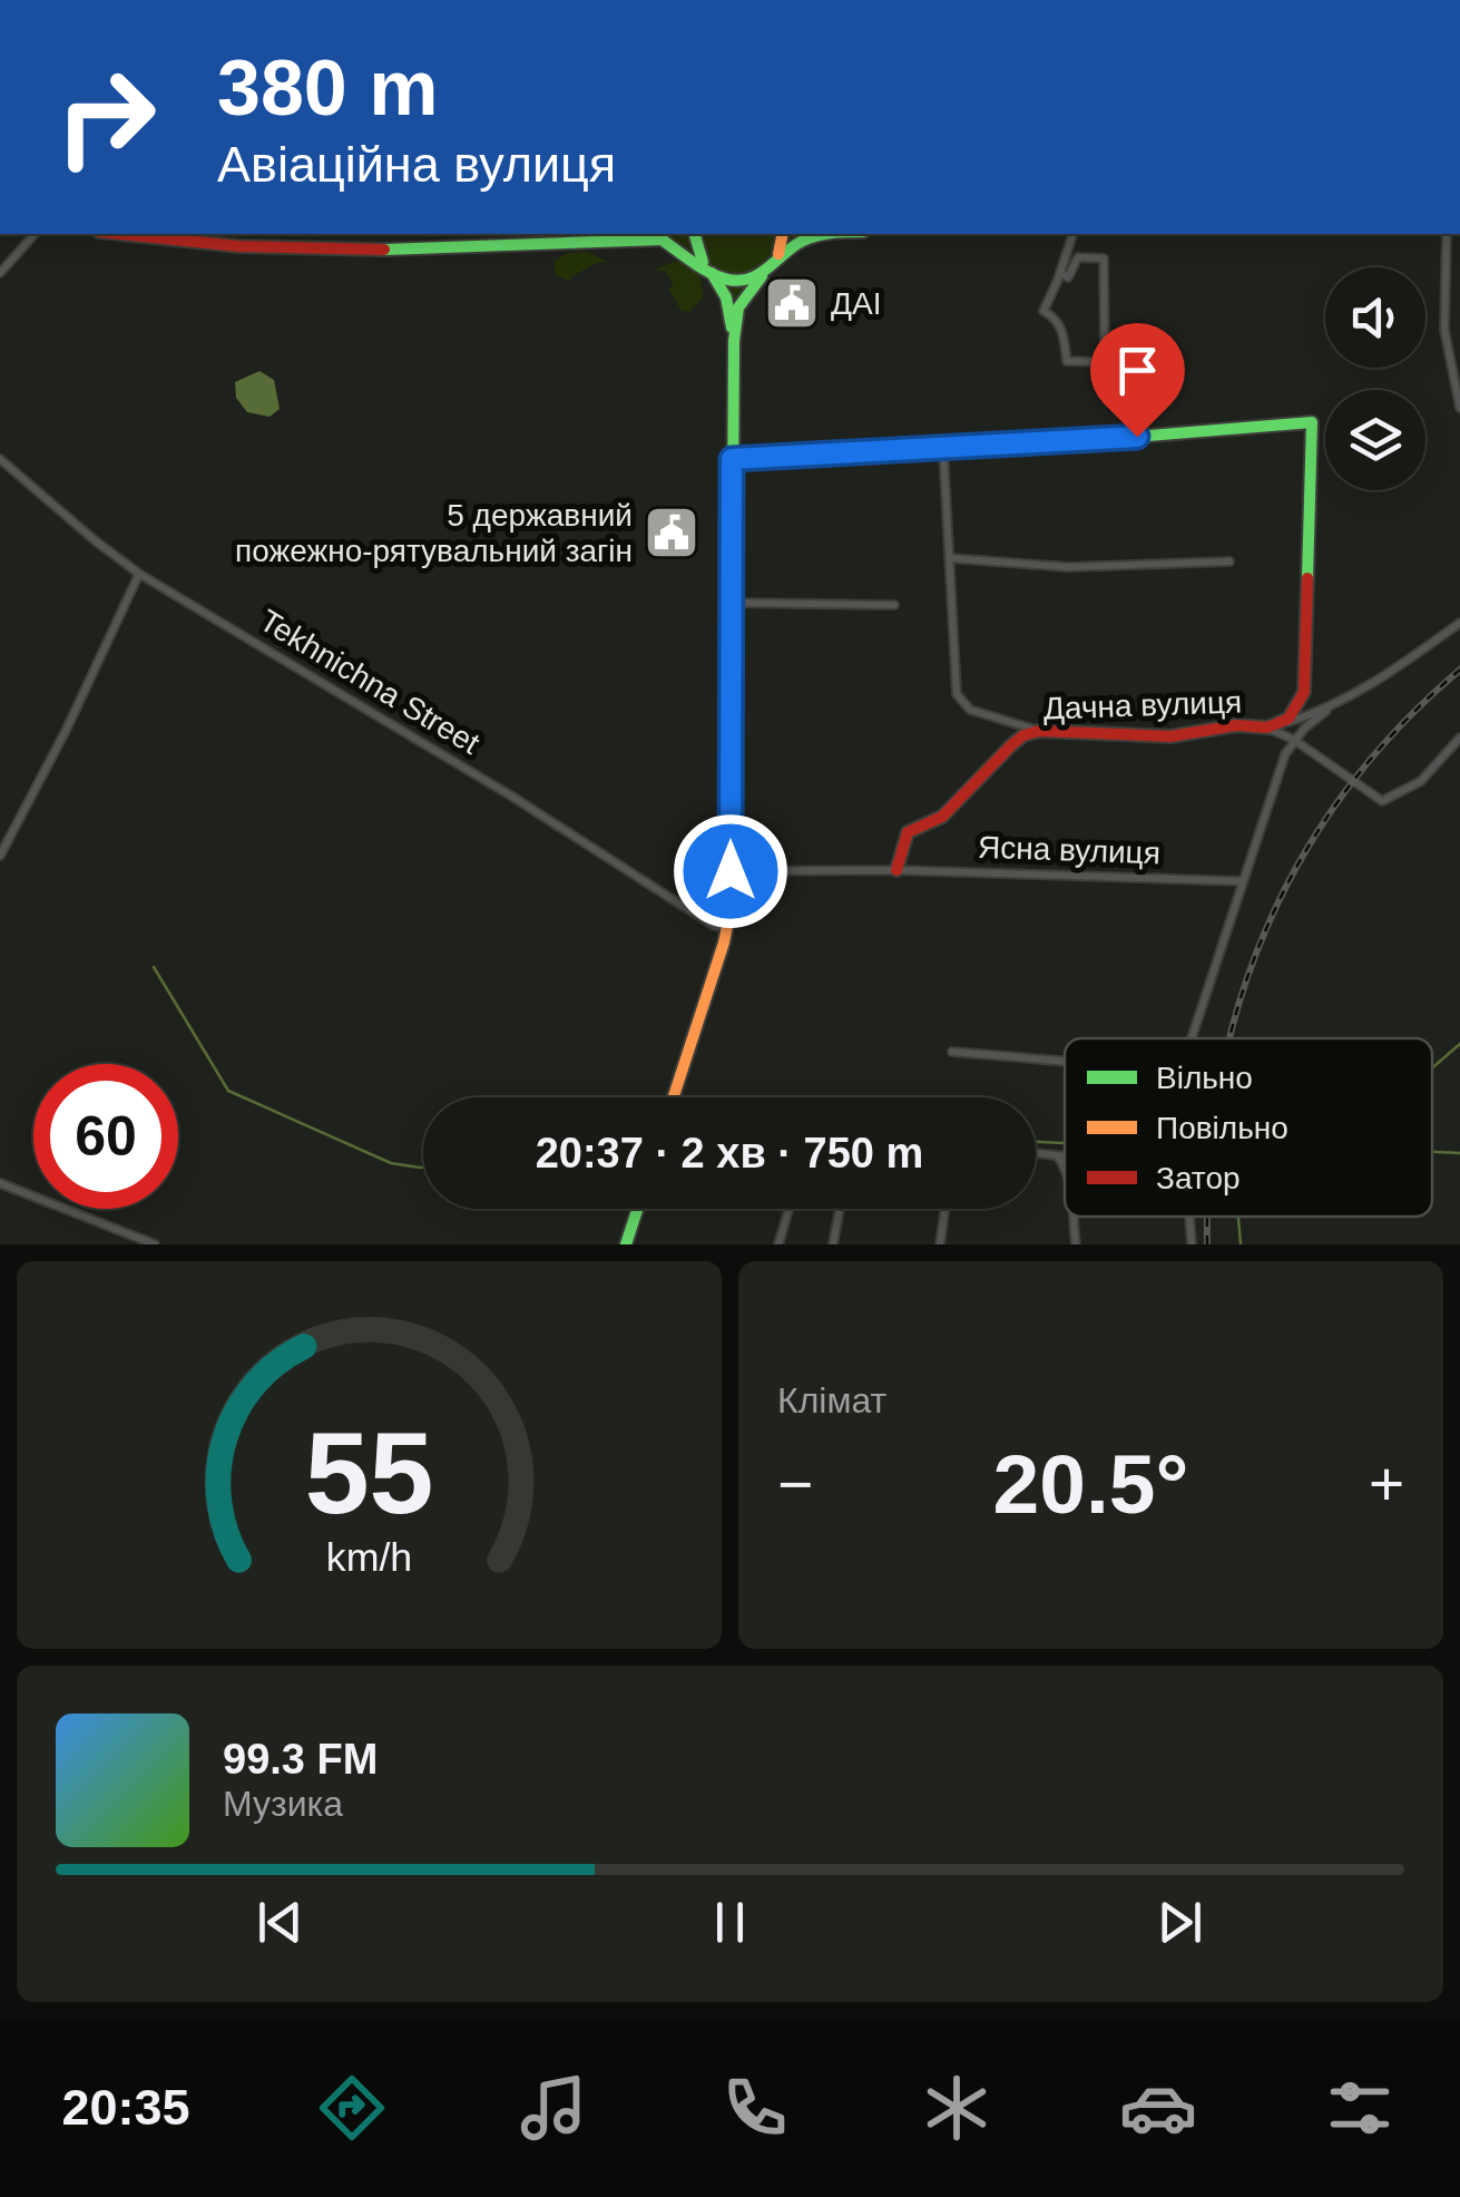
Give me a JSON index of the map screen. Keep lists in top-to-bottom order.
{
  "streets": {
    "main road": ["Дачна вулиця"],
    "street": ["Tekhnichna Street", "Ясна вулиця"]
  },
  "crossings": [
    ["Дачна вулиця", "Ясна вулиця"]
  ],
  "places": {
    "public building": ["ДАІ", "5 державний пожежно-рятувальний загін"]
  },
  "legend": ["Вільно", "Повільно", "Затор"],
  "page": {
    "turn": ["380 m", "Авіаційна вулиця"],
    "limit": "60",
    "trip": "20:37 · 2 хв · 750 m",
    "tile": "Клімат",
    "heat": ["−", "20.5°", "+"],
    "song": ["99.3 FM", "Музика"],
    "tabs": "20:35",
    "gauge": ["55", "km/h"]
  }
}
